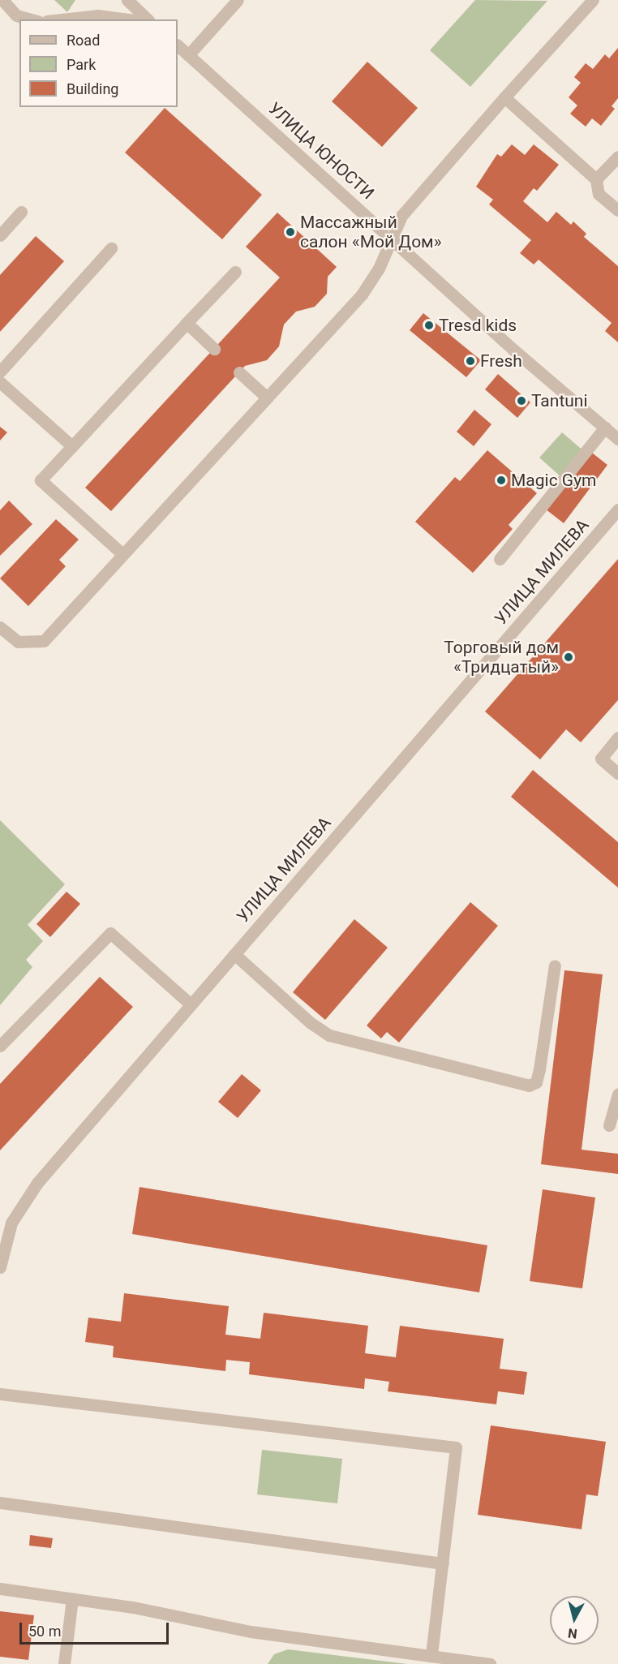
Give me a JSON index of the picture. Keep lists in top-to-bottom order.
{
  "streets": {
    "street": ["УЛИЦА ЮНОСТИ", "УЛИЦА МИЛЕВА"]
  },
  "places": [
    "Массажный салон «Мой Дом»",
    "Tresd kids",
    "Fresh",
    "Tantuni",
    "Magic Gym",
    "Торговый дом «Тридцатый»"
  ],
  "legend": ["Road", "Park", "Building"],
  "scale_bar": "50 m",
  "north": "bottom"
}
